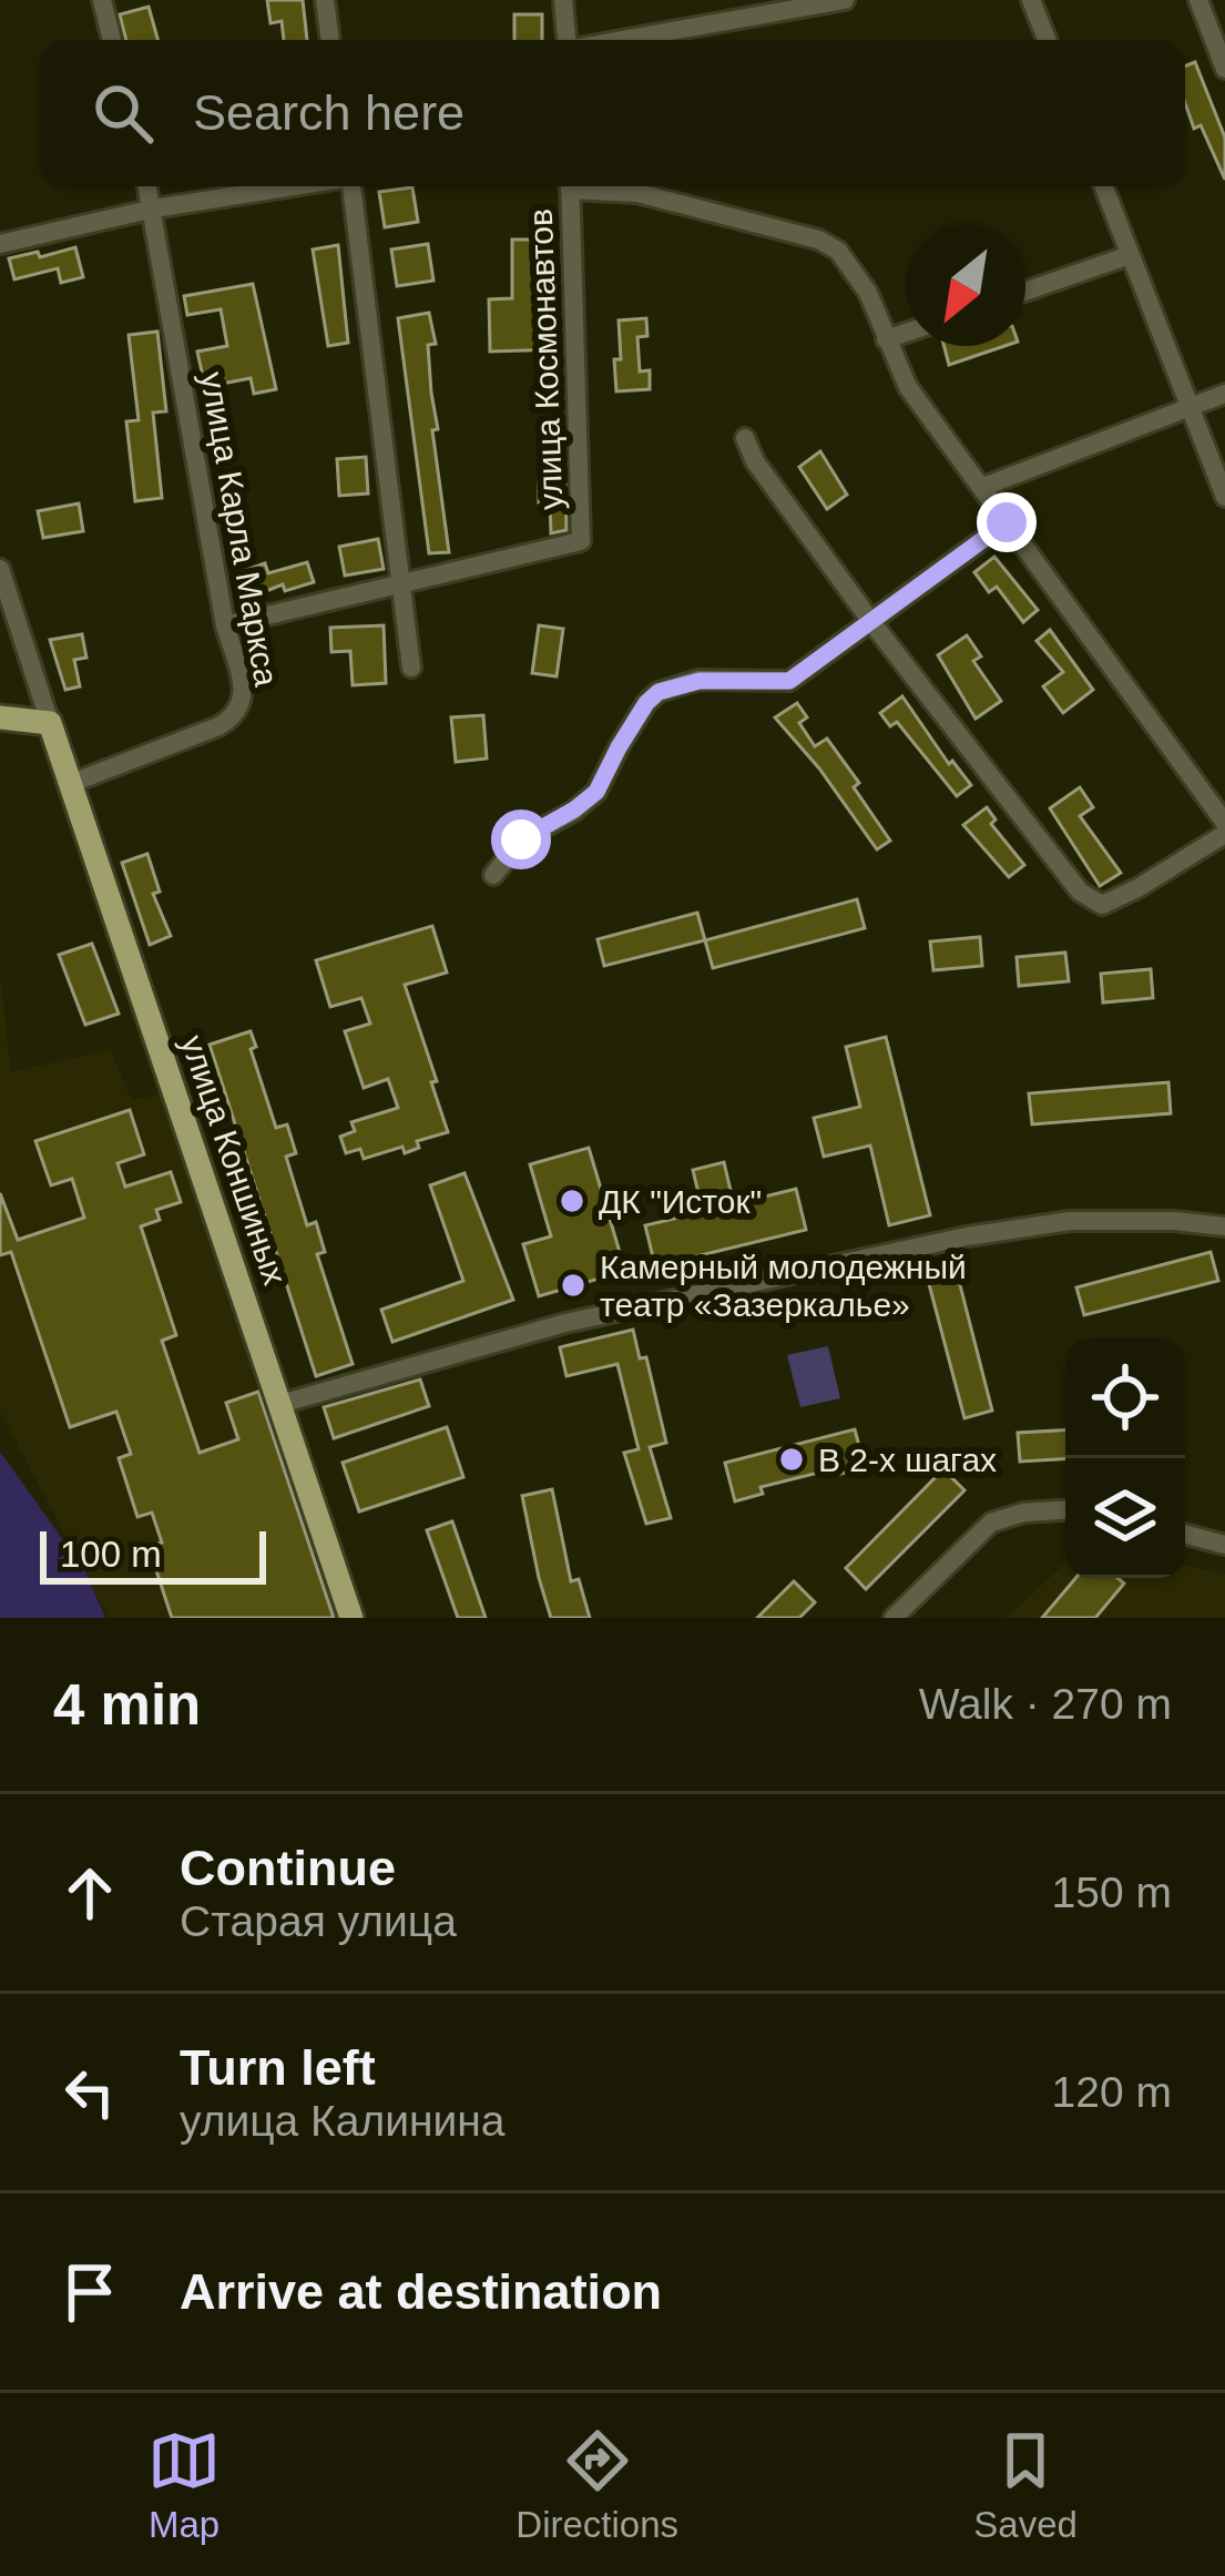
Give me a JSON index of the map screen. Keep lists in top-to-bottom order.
{
  "streets": {
    "main road": ["улица Коншиных"],
    "street": ["улица Космонавтов", "улица Карла Маркса"]
  },
  "crossings": [
    ["улица Карла Маркса", "улица Коншиных"]
  ],
  "places": ["ДК \"Исток\"", "Камерный молодежный театр «Зазеркалье»", "В 2-х шагах"],
  "scale_bar": "100 m",
  "north": "bottom left",
  "page": {
    "search": "Search here",
    "scale": "100 m",
    "heading": ["4 min", "Walk · 270 m"],
    "list": [
      ["Continue", "Старая улица", "150 m"],
      ["Turn left", "улица Калинина", "120 m"],
      "Arrive at destination"
    ],
    "nav": ["Map", "Directions", "Saved"]
  }
}
